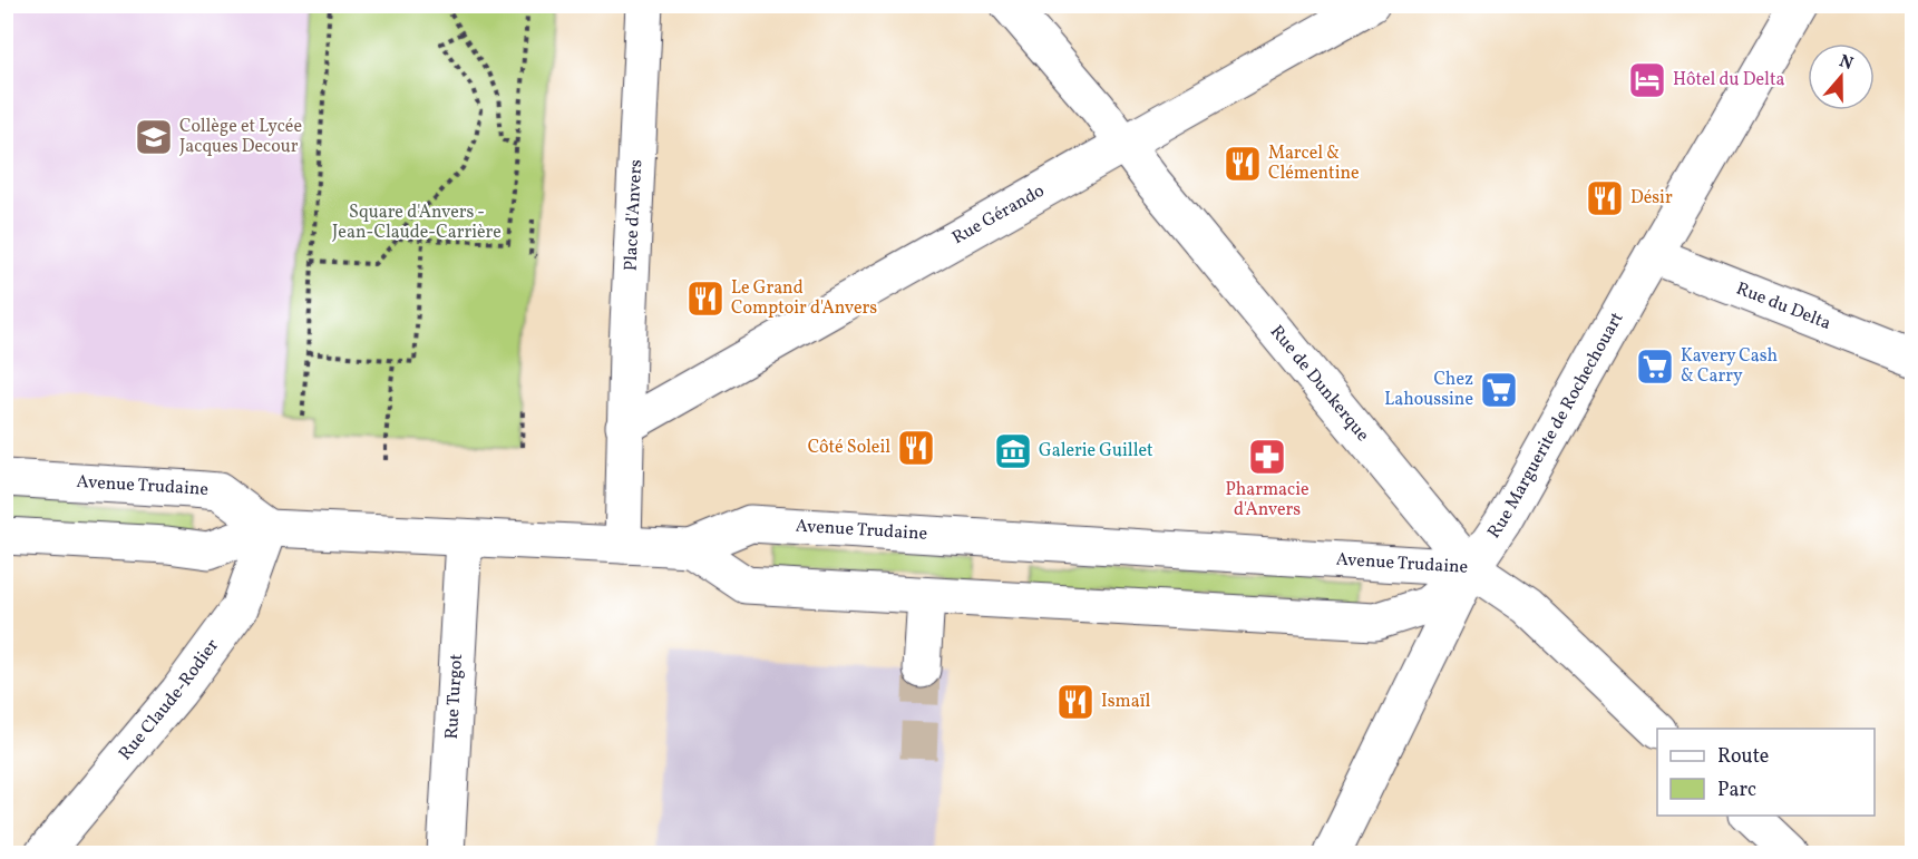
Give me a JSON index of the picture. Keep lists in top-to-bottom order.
{
  "streets": {
    "street": [
      "Place d'Anvers",
      "Rue Gérando",
      "Rue du Delta",
      "Rue de Dunkerque",
      "Rue Marguerite de Rochechouart",
      "Avenue Trudaine",
      "Rue Turgot",
      "Rue Claude-Rodier"
    ]
  },
  "crossings": [
    ["Place d'Anvers", "Rue Gérando"],
    ["Place d'Anvers", "Avenue Trudaine"],
    ["Rue Gérando", "Rue de Dunkerque"],
    ["Rue du Delta", "Rue Marguerite de Rochechouart"],
    ["Rue de Dunkerque", "Rue Marguerite de Rochechouart"],
    ["Rue de Dunkerque", "Avenue Trudaine"],
    ["Rue Marguerite de Rochechouart", "Avenue Trudaine"],
    ["Avenue Trudaine", "Rue Turgot"],
    ["Avenue Trudaine", "Rue Claude-Rodier"]
  ],
  "parks": ["Square d'Anvers - Jean-Claude-Carrière"],
  "places": {
    "hotel": ["Hôtel du Delta"],
    "school or university": ["Collège et Lycée Jacques Decour"],
    "restaurant": [
      "Marcel & Clémentine",
      "Désir",
      "Le Grand Comptoir d'Anvers",
      "Côté Soleil",
      "Ismaïl"
    ],
    "supermarket": ["Kavery Cash & Carry", "Chez Lahoussine"],
    "museum": ["Galerie Guillet"],
    "pharmacy": ["Pharmacie d'Anvers"]
  },
  "legend": ["Route", "Parc"],
  "north": "top"
}
